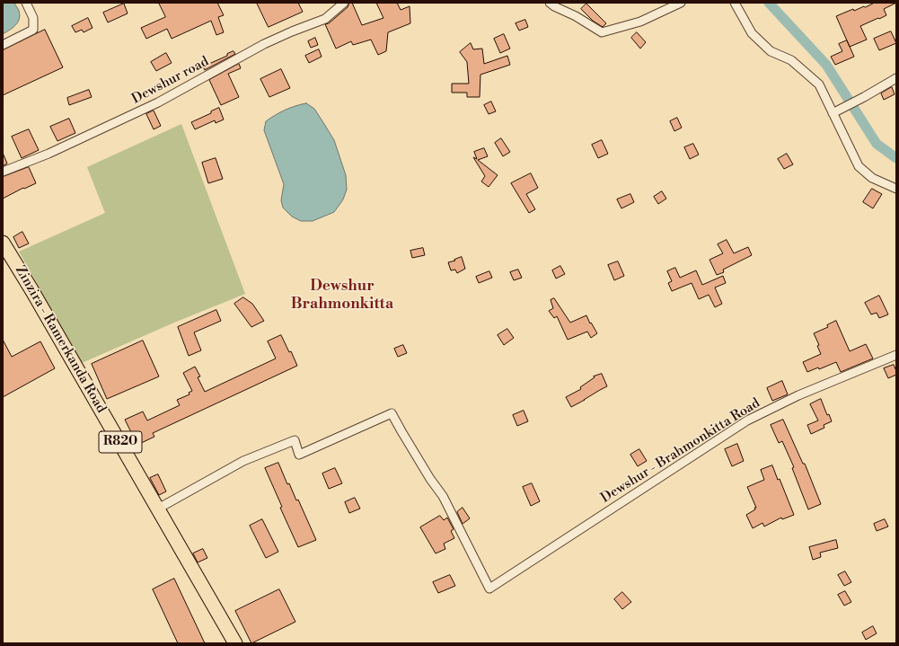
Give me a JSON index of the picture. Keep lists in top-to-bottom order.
{
  "streets": {
    "main road": ["Zinzira - Ramerkanda Road", "R820"],
    "street": ["Dewshur road", "Dewshur - Brahmonkitta Road"]
  },
  "crossings": [
    ["Zinzira - Ramerkanda Road", "Dewshur - Brahmonkitta Road"]
  ],
  "districts": ["Dewshur Brahmonkitta"]
}
